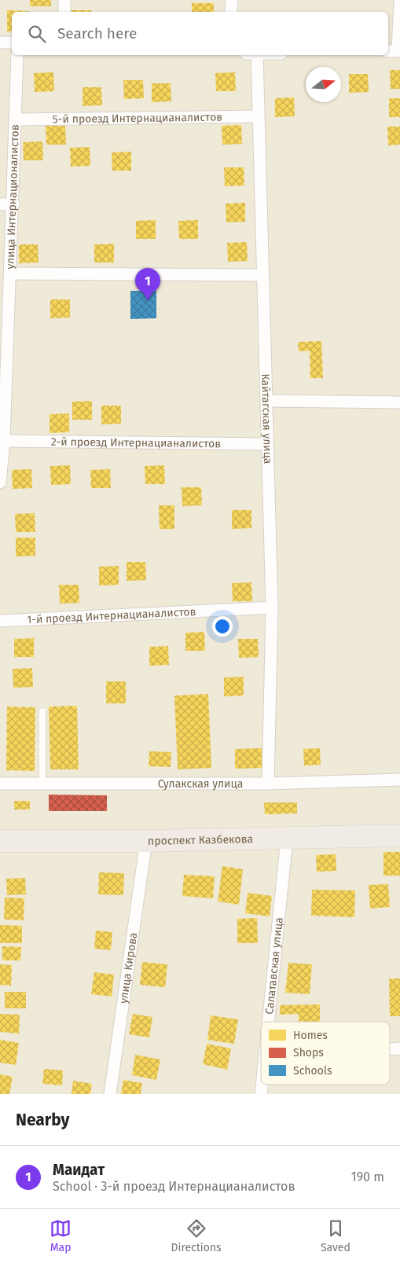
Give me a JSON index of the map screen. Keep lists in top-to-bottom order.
{
  "streets": {
    "highway": ["проспект Казбекова"],
    "street": [
      "5-й проезд Интернацианалистов",
      "улица Интернационалистов",
      "Кайтагская улица",
      "2-й проезд Интернацианалистов",
      "1-й проезд Интернацианалистов",
      "Сулакская улица",
      "Салатавская улица",
      "улица Кирова"
    ]
  },
  "crossings": [
    ["5-й проезд Интернацианалистов", "улица Интернационалистов"],
    ["5-й проезд Интернацианалистов", "Кайтагская улица"],
    ["улица Интернационалистов", "2-й проезд Интернацианалистов"],
    ["Кайтагская улица", "2-й проезд Интернацианалистов"],
    ["Кайтагская улица", "1-й проезд Интернацианалистов"],
    ["Кайтагская улица", "Сулакская улица"],
    ["проспект Казбекова", "Салатавская улица"],
    ["проспект Казбекова", "улица Кирова"]
  ],
  "legend": ["Homes", "Shops", "Schools"],
  "north": "right",
  "page": {
    "search": "Search here",
    "pins": "1",
    "heading": "Nearby",
    "list": [
      {
        "mark": "1",
        "name": "Маидат",
        "note": "School · 3-й проезд Интернацианалистов",
        "value": "190 m"
      }
    ],
    "nav": ["Map", "Directions", "Saved"]
  }
}
